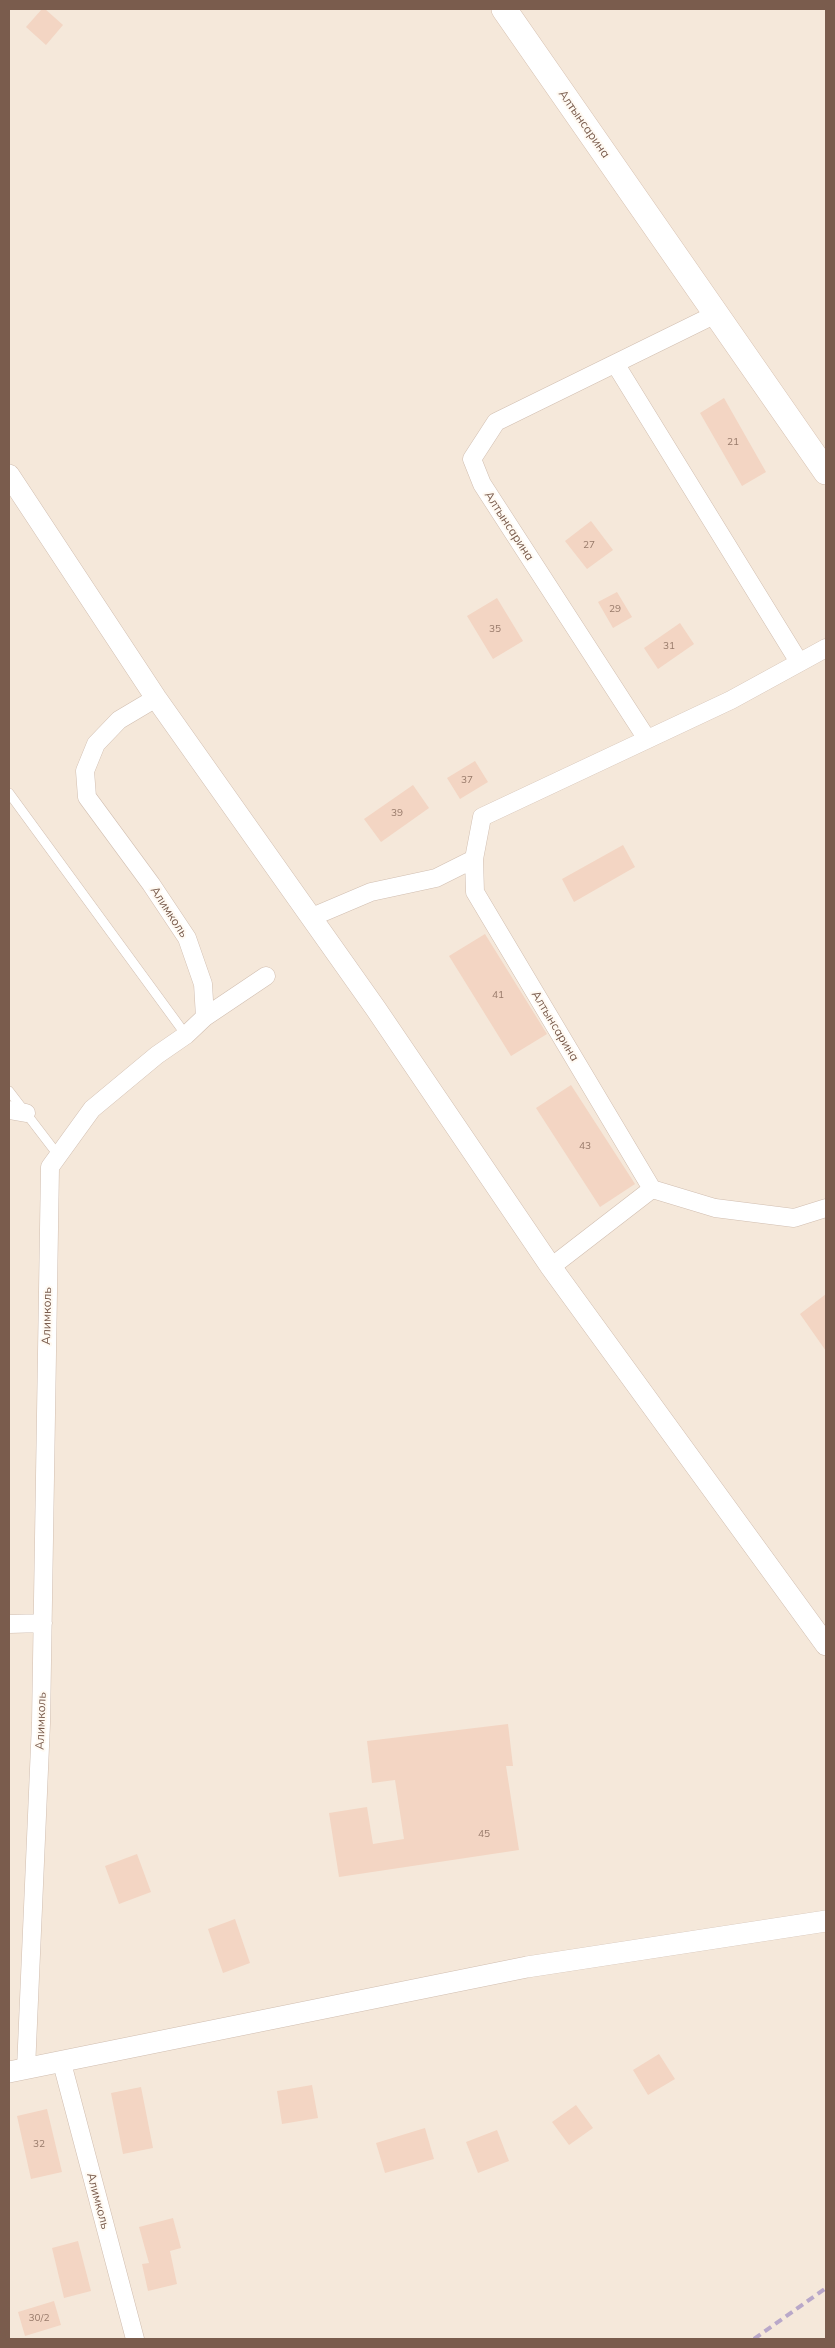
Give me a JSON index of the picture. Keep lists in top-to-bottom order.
{
  "streets": {
    "main road": ["Алтынсарина"],
    "street": ["Алимколь"]
  },
  "house_numbers": [
    "21",
    "27",
    "29",
    "35",
    "31",
    "37",
    "39",
    "41",
    "43",
    "45",
    "32",
    "30/2"
  ]
}
